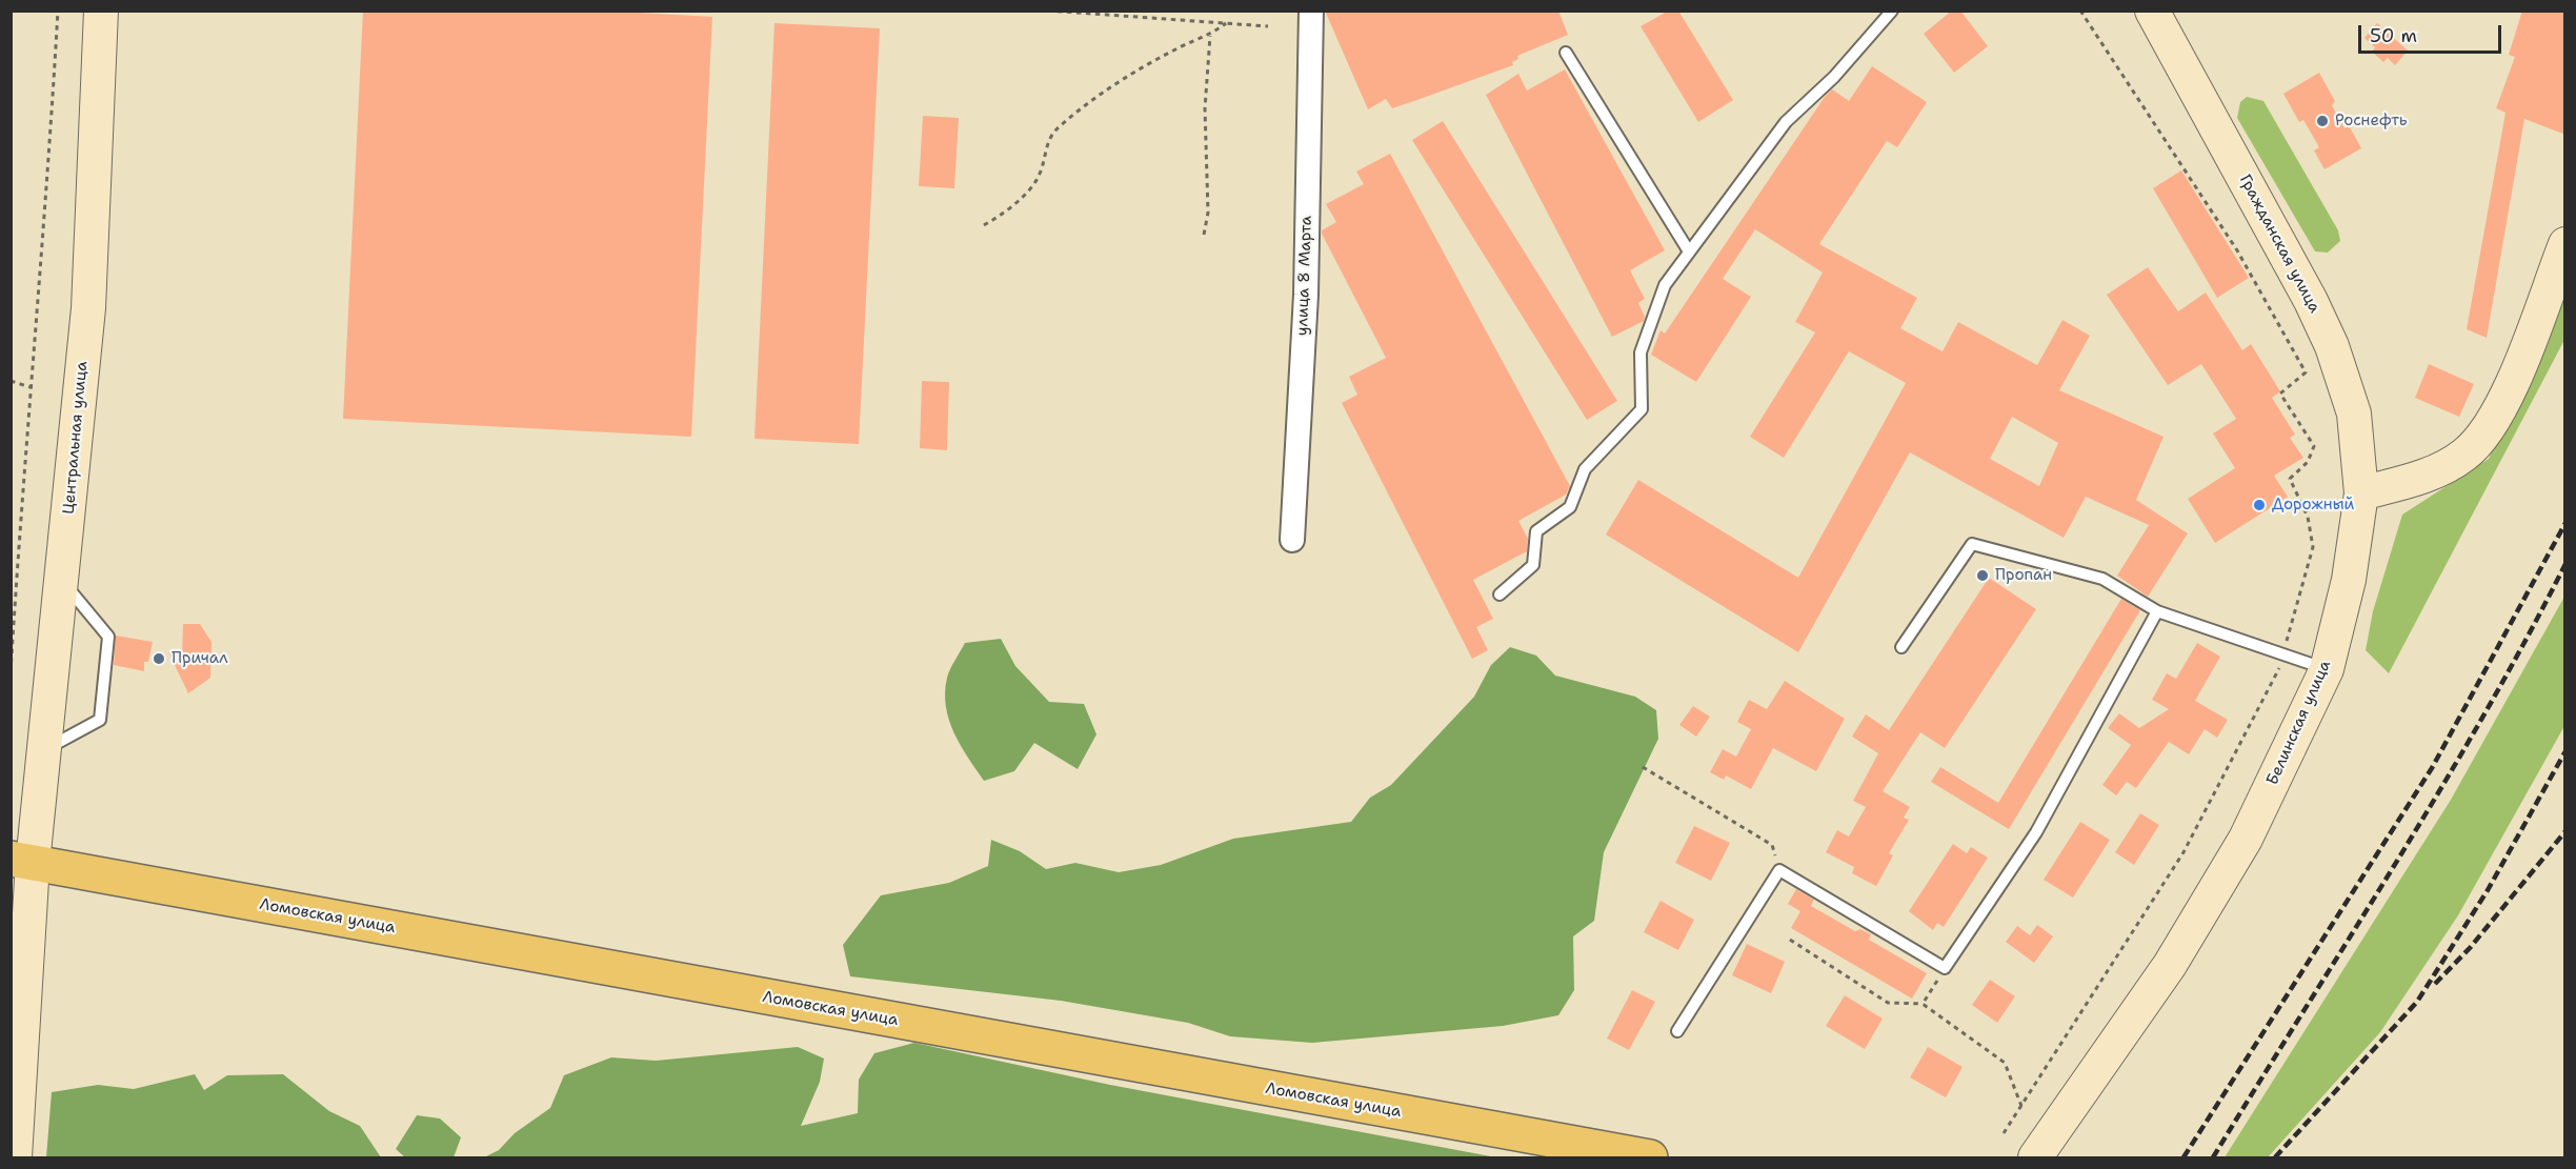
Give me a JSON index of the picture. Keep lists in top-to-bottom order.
{
  "streets": {
    "main road": ["Ломовская улица"],
    "street": [
      "Гражданская улица",
      "улица 8 Марта",
      "Центральная улица",
      "Белинская улица"
    ]
  },
  "crossings": [
    ["Гражданская улица", "Белинская улица"],
    ["Центральная улица", "Ломовская улица"]
  ],
  "places": [
    "Роснефть",
    "Дорожный",
    "Пропан",
    "Причал"
  ],
  "scale_bar": "50 m"
}
